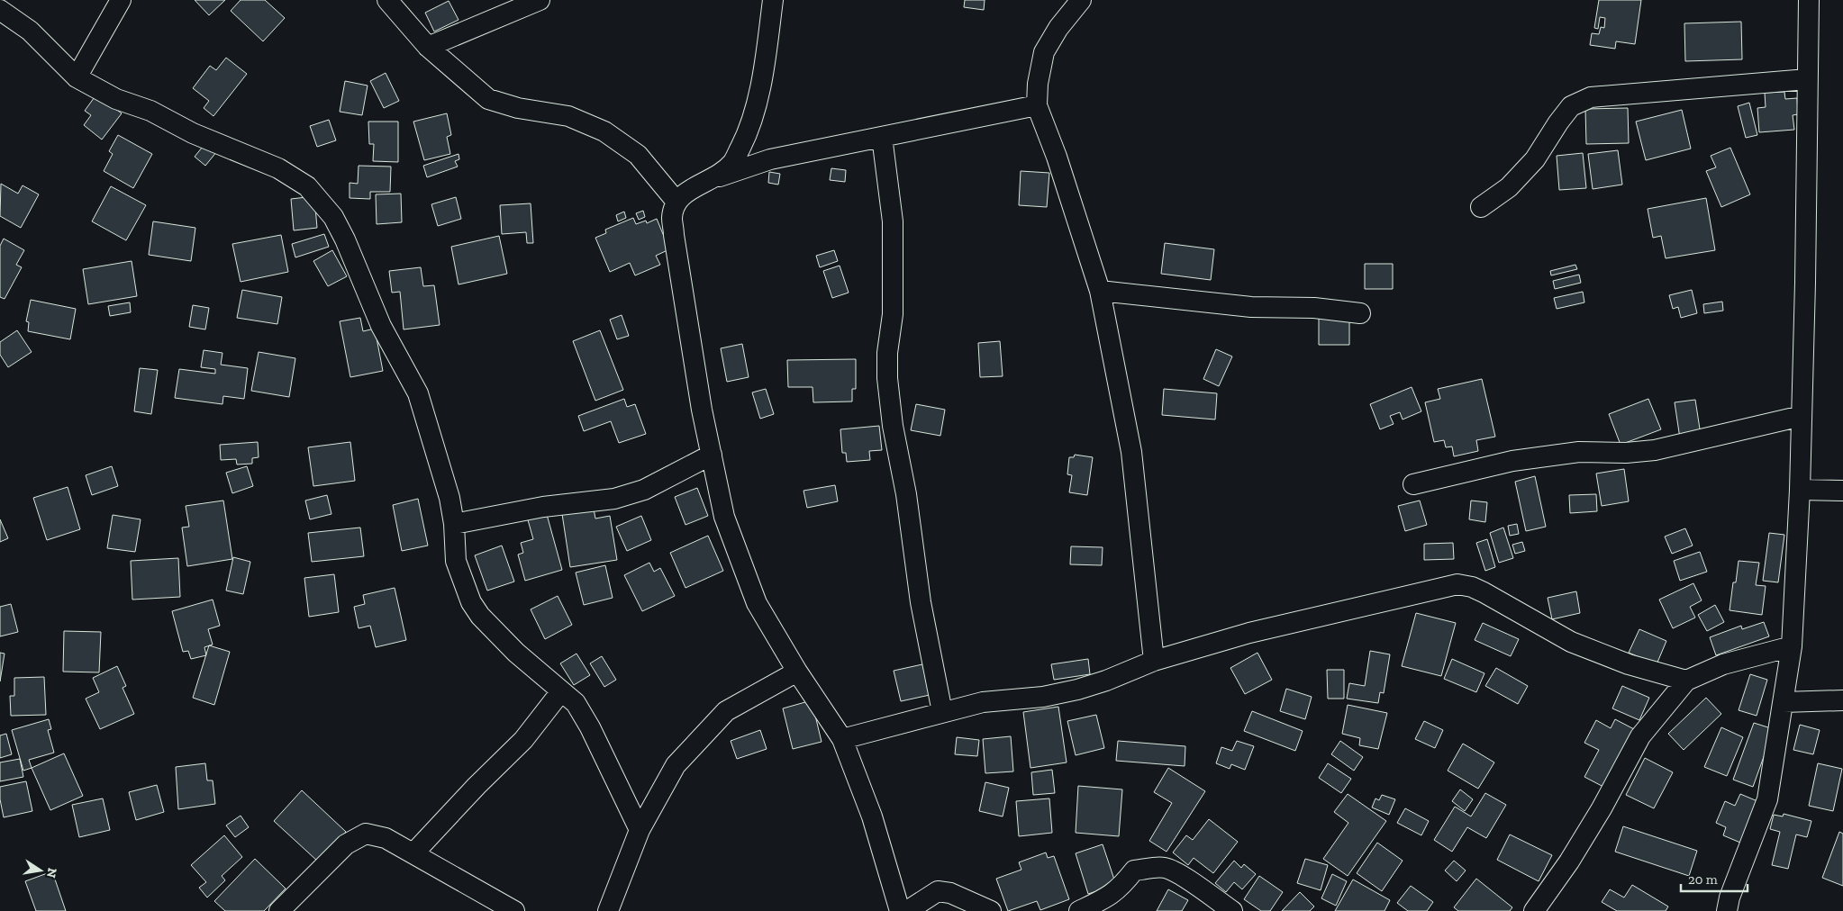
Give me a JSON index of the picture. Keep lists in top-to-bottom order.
{
  "scale_bar": "20 m",
  "north": "right"
}
